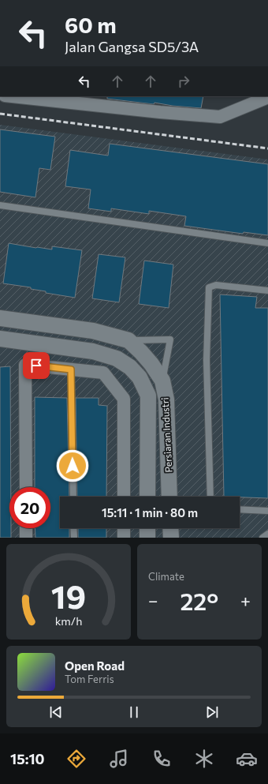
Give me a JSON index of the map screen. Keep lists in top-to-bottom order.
{
  "streets": {
    "street": ["Persiaran Industri"]
  },
  "page": {
    "turn": ["60 m", "Jalan Gangsa SD5/3A"],
    "limit": "20",
    "trip": "15:11 · 1 min · 80 m",
    "tile": "Climate",
    "heat": ["−", "22°", "+"],
    "song": ["Open Road", "Tom Ferris"],
    "tabs": "15:10",
    "gauge": ["19", "km/h"]
  }
}
